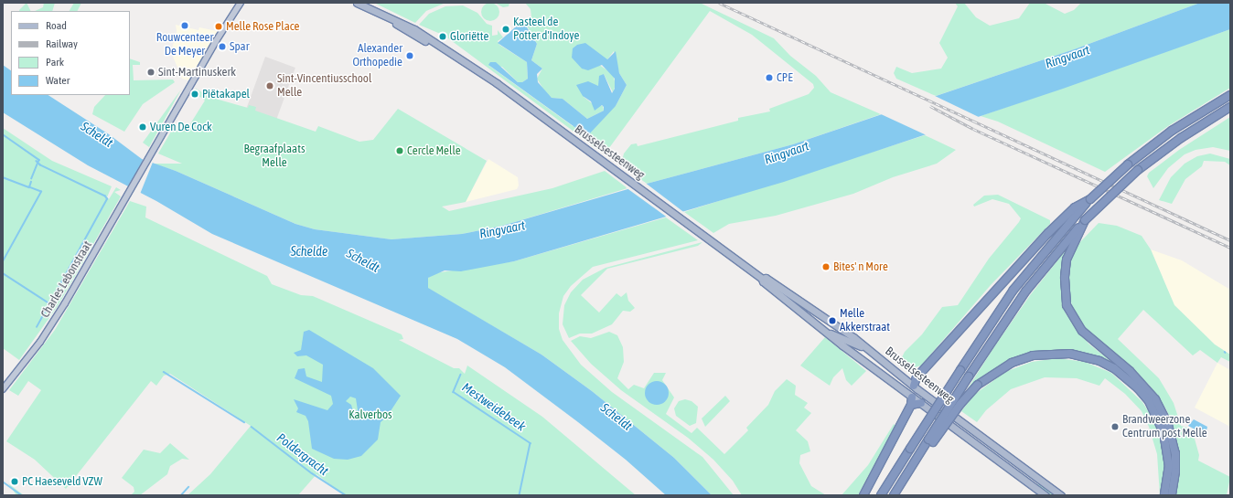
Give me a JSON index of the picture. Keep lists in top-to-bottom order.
{
  "streets": {
    "main road": ["Brusselsesteenweg", "Charles Lebonstraat"]
  },
  "water": [
    "Ringvaart",
    "Scheldt",
    "Schelde",
    "Mestweidebeek",
    "Poldergracht"
  ],
  "parks": ["Begraafplaats Melle", "Kalverbos"],
  "places": [
    "Rouwcenteer De Meyer",
    "Melle Rose Place",
    "Kasteel de Potter d'Indoye",
    "Gloriëtte",
    "Spar",
    "Alexander Orthopedie",
    "Sint-Martinuskerk",
    "CPE",
    "Sint-Vincentiusschool Melle",
    "Piëtakapel",
    "Vuren De Cock",
    "Cercle Melle",
    "Bites' n More",
    "Melle Akkerstraat",
    "Brandweerzone Centrum post Melle",
    "PC Haeseveld VZW"
  ],
  "legend": [
    "Road",
    "Railway",
    "Park",
    "Water"
  ]
}
